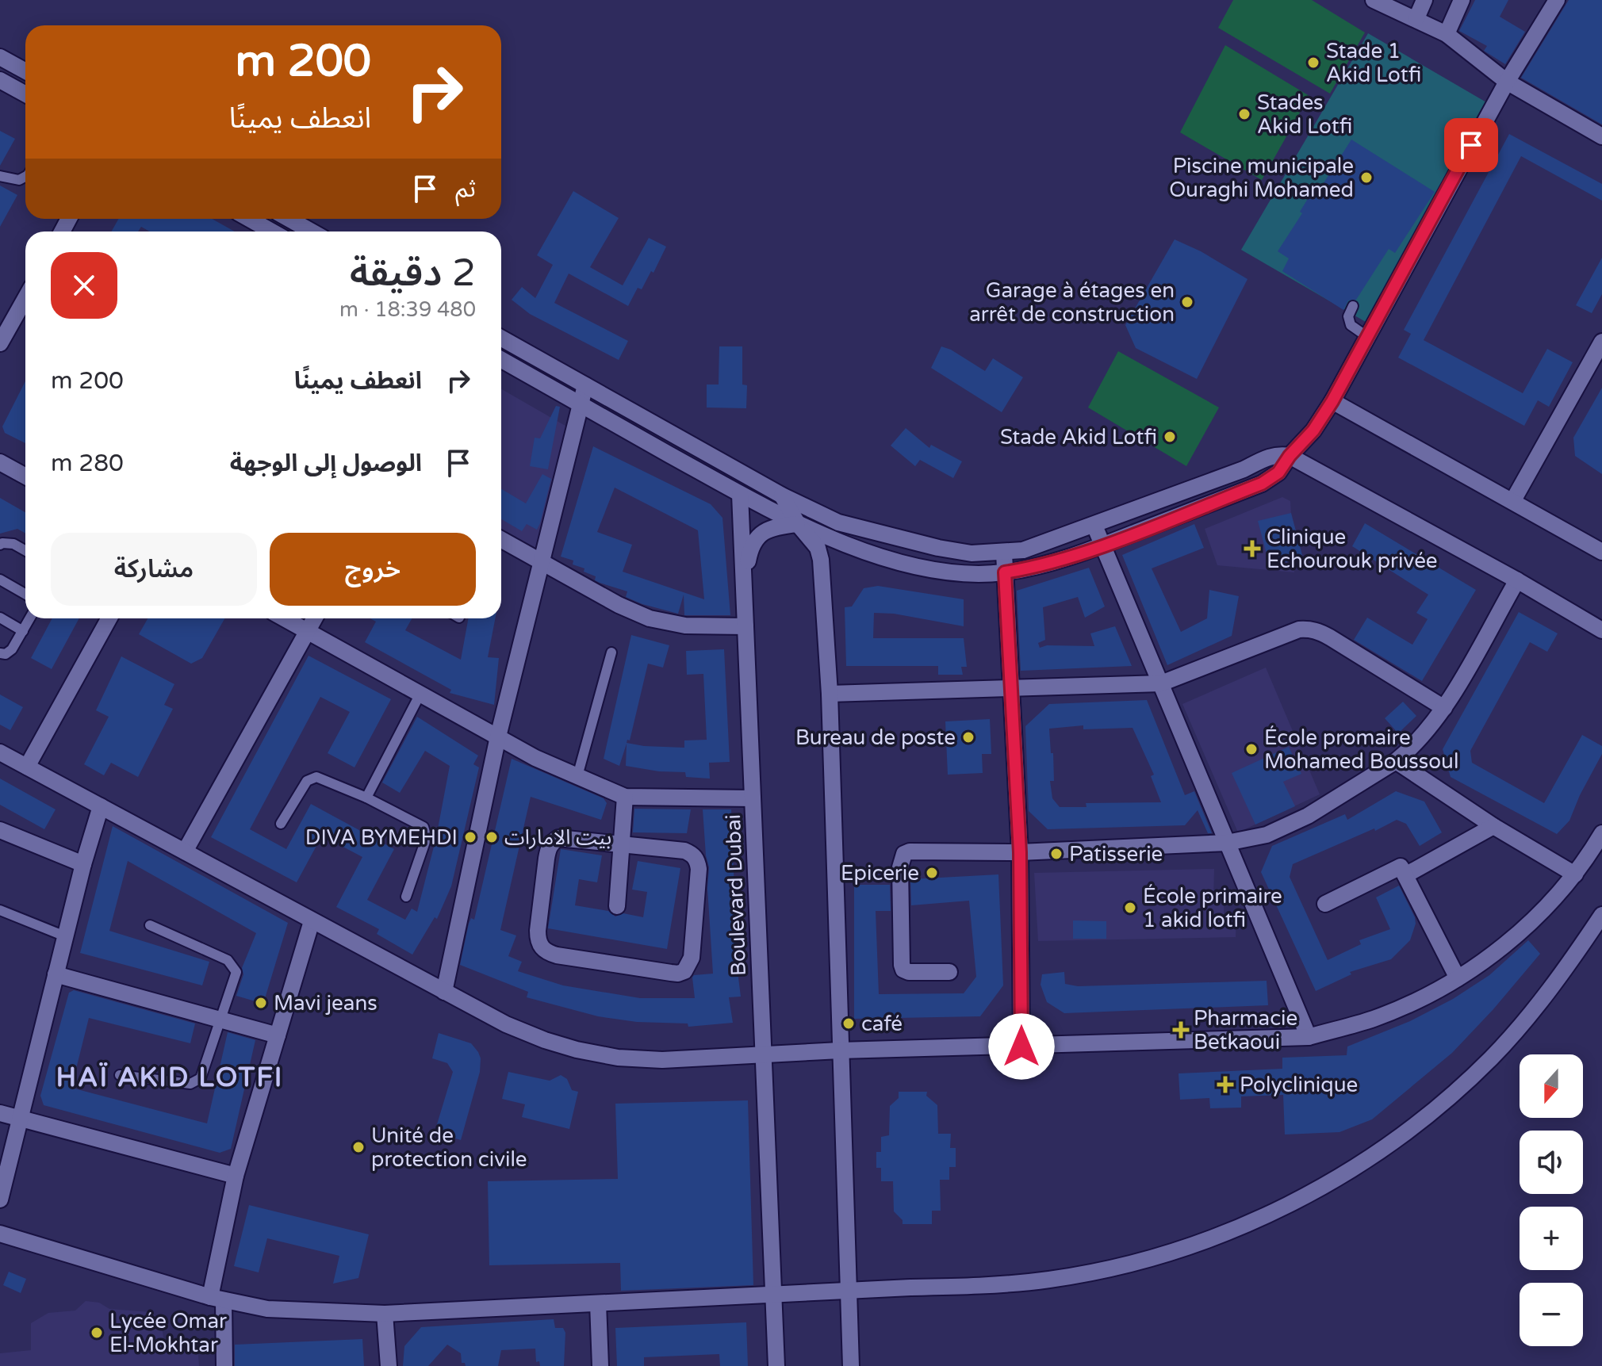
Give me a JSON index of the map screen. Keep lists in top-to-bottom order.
{
  "streets": {
    "street": ["Boulevard Dubai"]
  },
  "districts": ["HAÏ AKID LOTFI"],
  "places": {
    "other": [
      "Stade 1 Akid Lotfi",
      "Stades Akid Lotfi",
      "Piscine municipale Ouraghi Mohamed",
      "Garage à étages en arrêt de construction",
      "Stade Akid Lotfi",
      "Bureau de poste",
      "École promaire Mohamed Boussoul",
      "DIVA BYMEHDI",
      "بيت الامارات",
      "Patisserie",
      "Epicerie",
      "École primaire 1 akid lotfi",
      "Mavi jeans",
      "café",
      "Unité de protection civile",
      "Lycée Omar El-Mokhtar"
    ],
    "health": ["Clinique Echourouk privée", "Pharmacie Betkaoui", "Polyclinique"]
  },
  "north": "bottom",
  "page": {
    "turn": ["200 m", "انعطف يمينًا"],
    "then": "ثم",
    "heading": ["2 دقيقة", "480 m · 18:39"],
    "list": [
      {
        "name": "انعطف يمينًا",
        "value": "200 m"
      },
      {
        "name": "الوصول إلى الوجهة",
        "value": "280 m"
      }
    ],
    "buttons": ["خروج", "مشاركة"],
    "map_buttons": ["+", "−"]
  }
}
